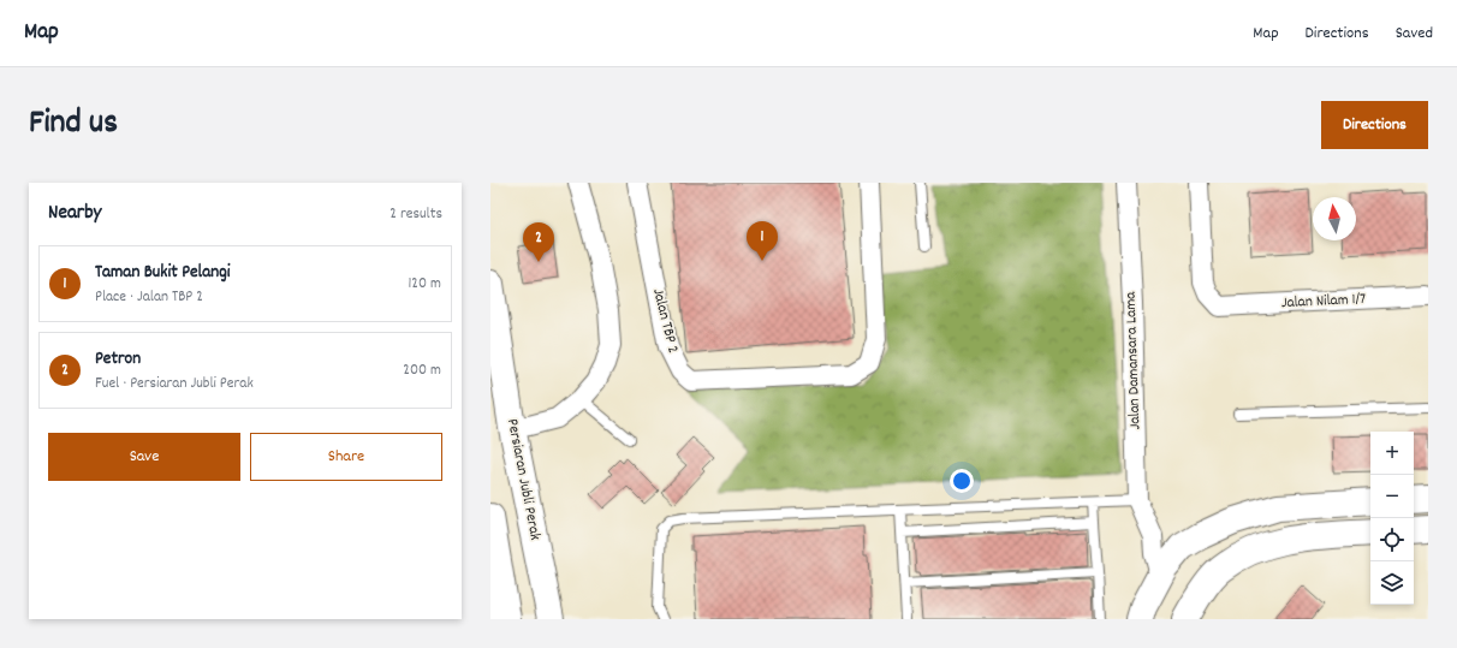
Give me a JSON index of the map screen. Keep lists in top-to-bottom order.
{
  "streets": {
    "main road": ["Persiaran Jubli Perak"],
    "street": ["Jalan Nilam 1/7", "Jalan TBP 2", "Jalan Damansara Lama"]
  },
  "north": "top",
  "page": {
    "header": "Map",
    "nav": ["Map", "Directions", "Saved"],
    "title": "Find us",
    "buttons": [
      "Directions",
      ["Save", "Share"]
    ],
    "heading": ["Nearby", "2 results"],
    "pins": ["1", "2"],
    "list": [
      {
        "mark": "1",
        "name": "Taman Bukit Pelangi",
        "note": "Place · Jalan TBP 2",
        "value": "120 m"
      },
      {
        "mark": "2",
        "name": "Petron",
        "note": "Fuel · Persiaran Jubli Perak",
        "value": "200 m"
      }
    ],
    "map_buttons": ["+", "−"]
  }
}
